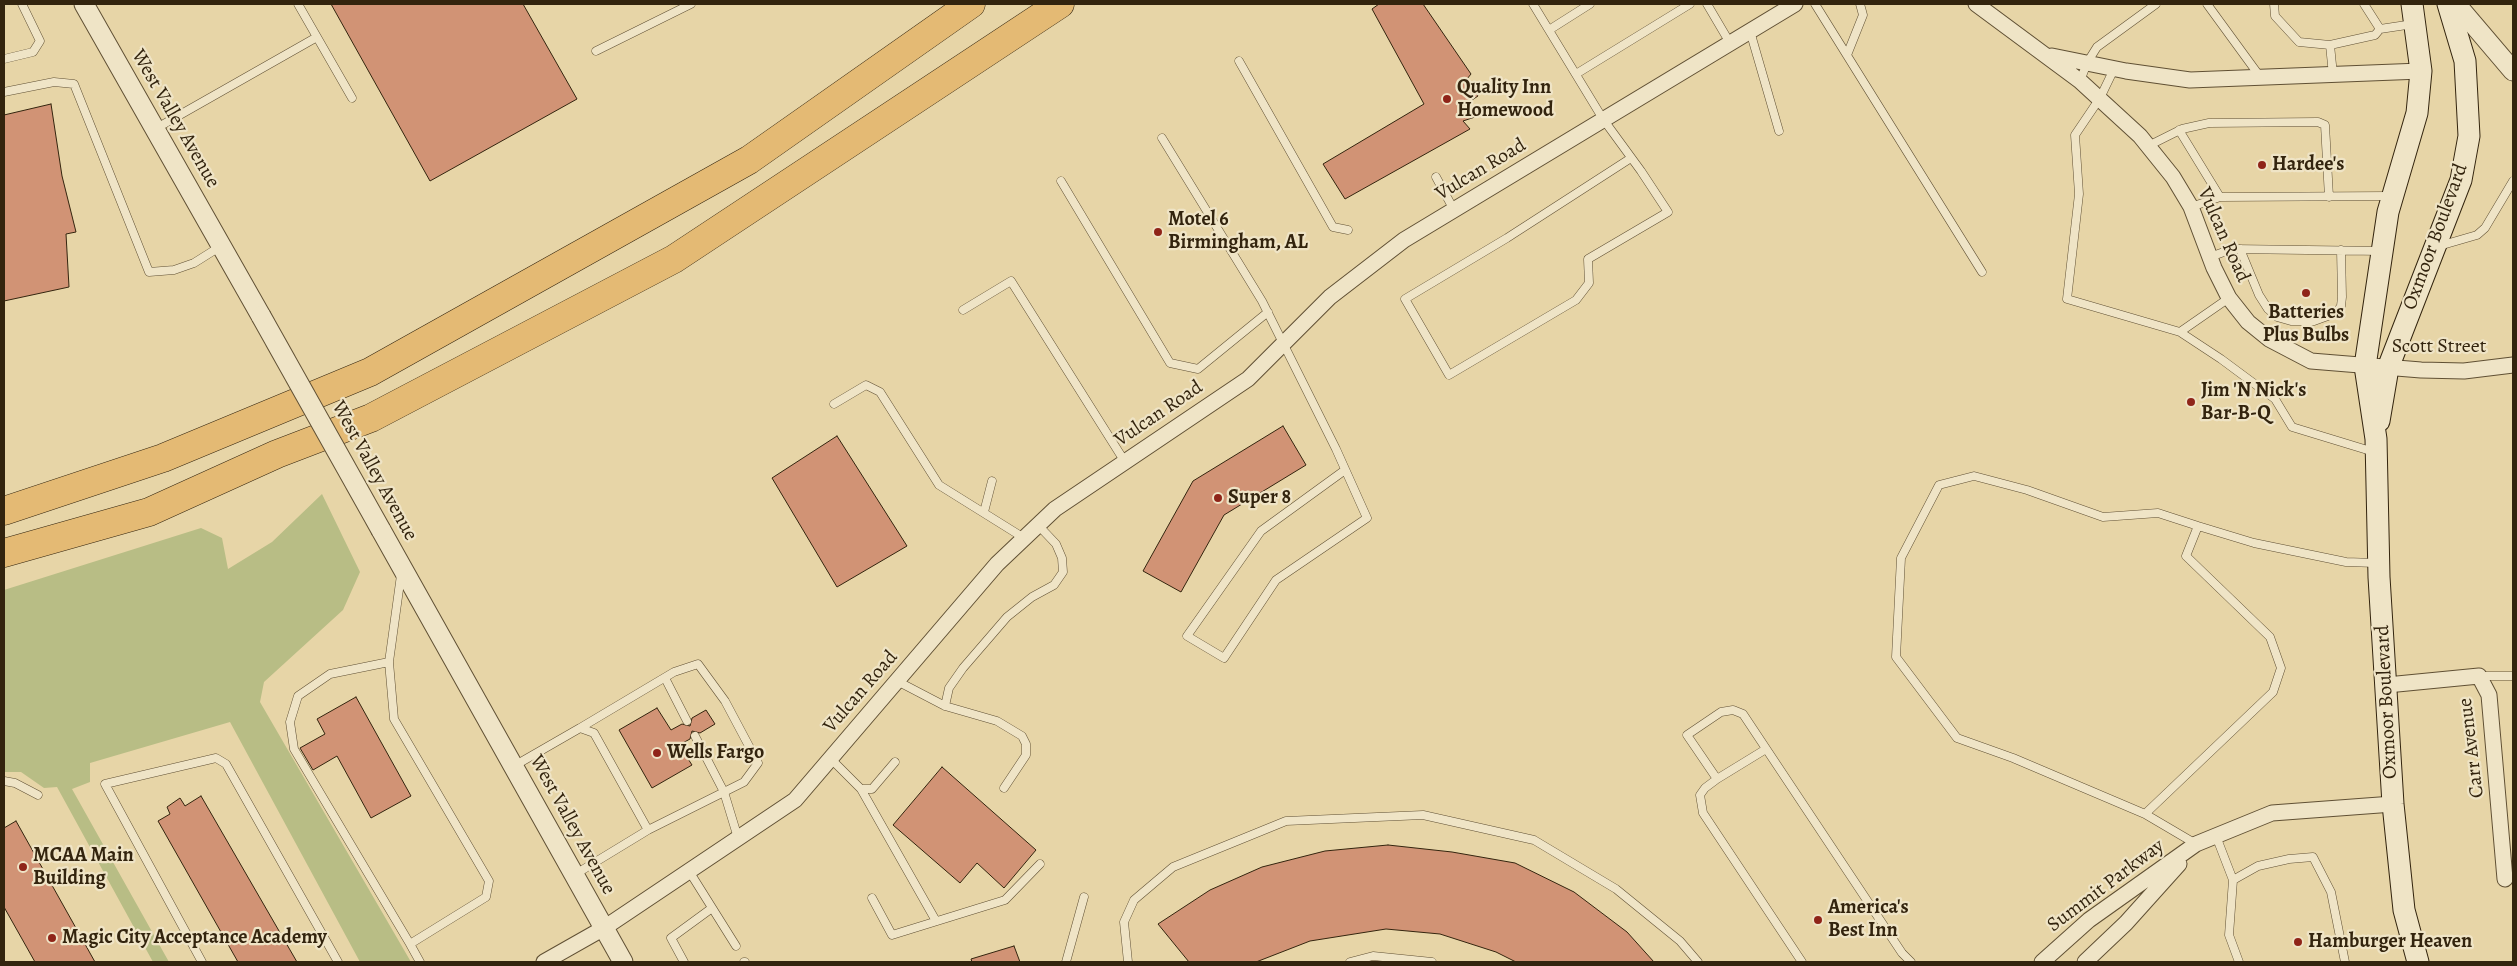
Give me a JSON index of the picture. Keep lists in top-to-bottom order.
{
  "streets": {
    "main road": ["Oxmoor Boulevard"],
    "street": [
      "West Valley Avenue",
      "Vulcan Road",
      "Scott Street",
      "Carr Avenue",
      "Summit Parkway"
    ]
  },
  "crossings": [
    ["West Valley Avenue", "Vulcan Road"],
    ["Vulcan Road", "Oxmoor Boulevard"],
    ["Vulcan Road", "Scott Street"],
    ["Oxmoor Boulevard", "Scott Street"],
    ["Oxmoor Boulevard", "Carr Avenue"],
    ["Oxmoor Boulevard", "Summit Parkway"]
  ],
  "places": [
    "Quality Inn Homewood",
    "Hardee's",
    "Motel 6 Birmingham, AL",
    "Batteries Plus Bulbs",
    "Jim 'N Nick's Bar-B-Q",
    "Super 8",
    "Wells Fargo",
    "MCAA Main Building",
    "America's Best Inn",
    "Magic City Acceptance Academy",
    "Hamburger Heaven"
  ]
}
